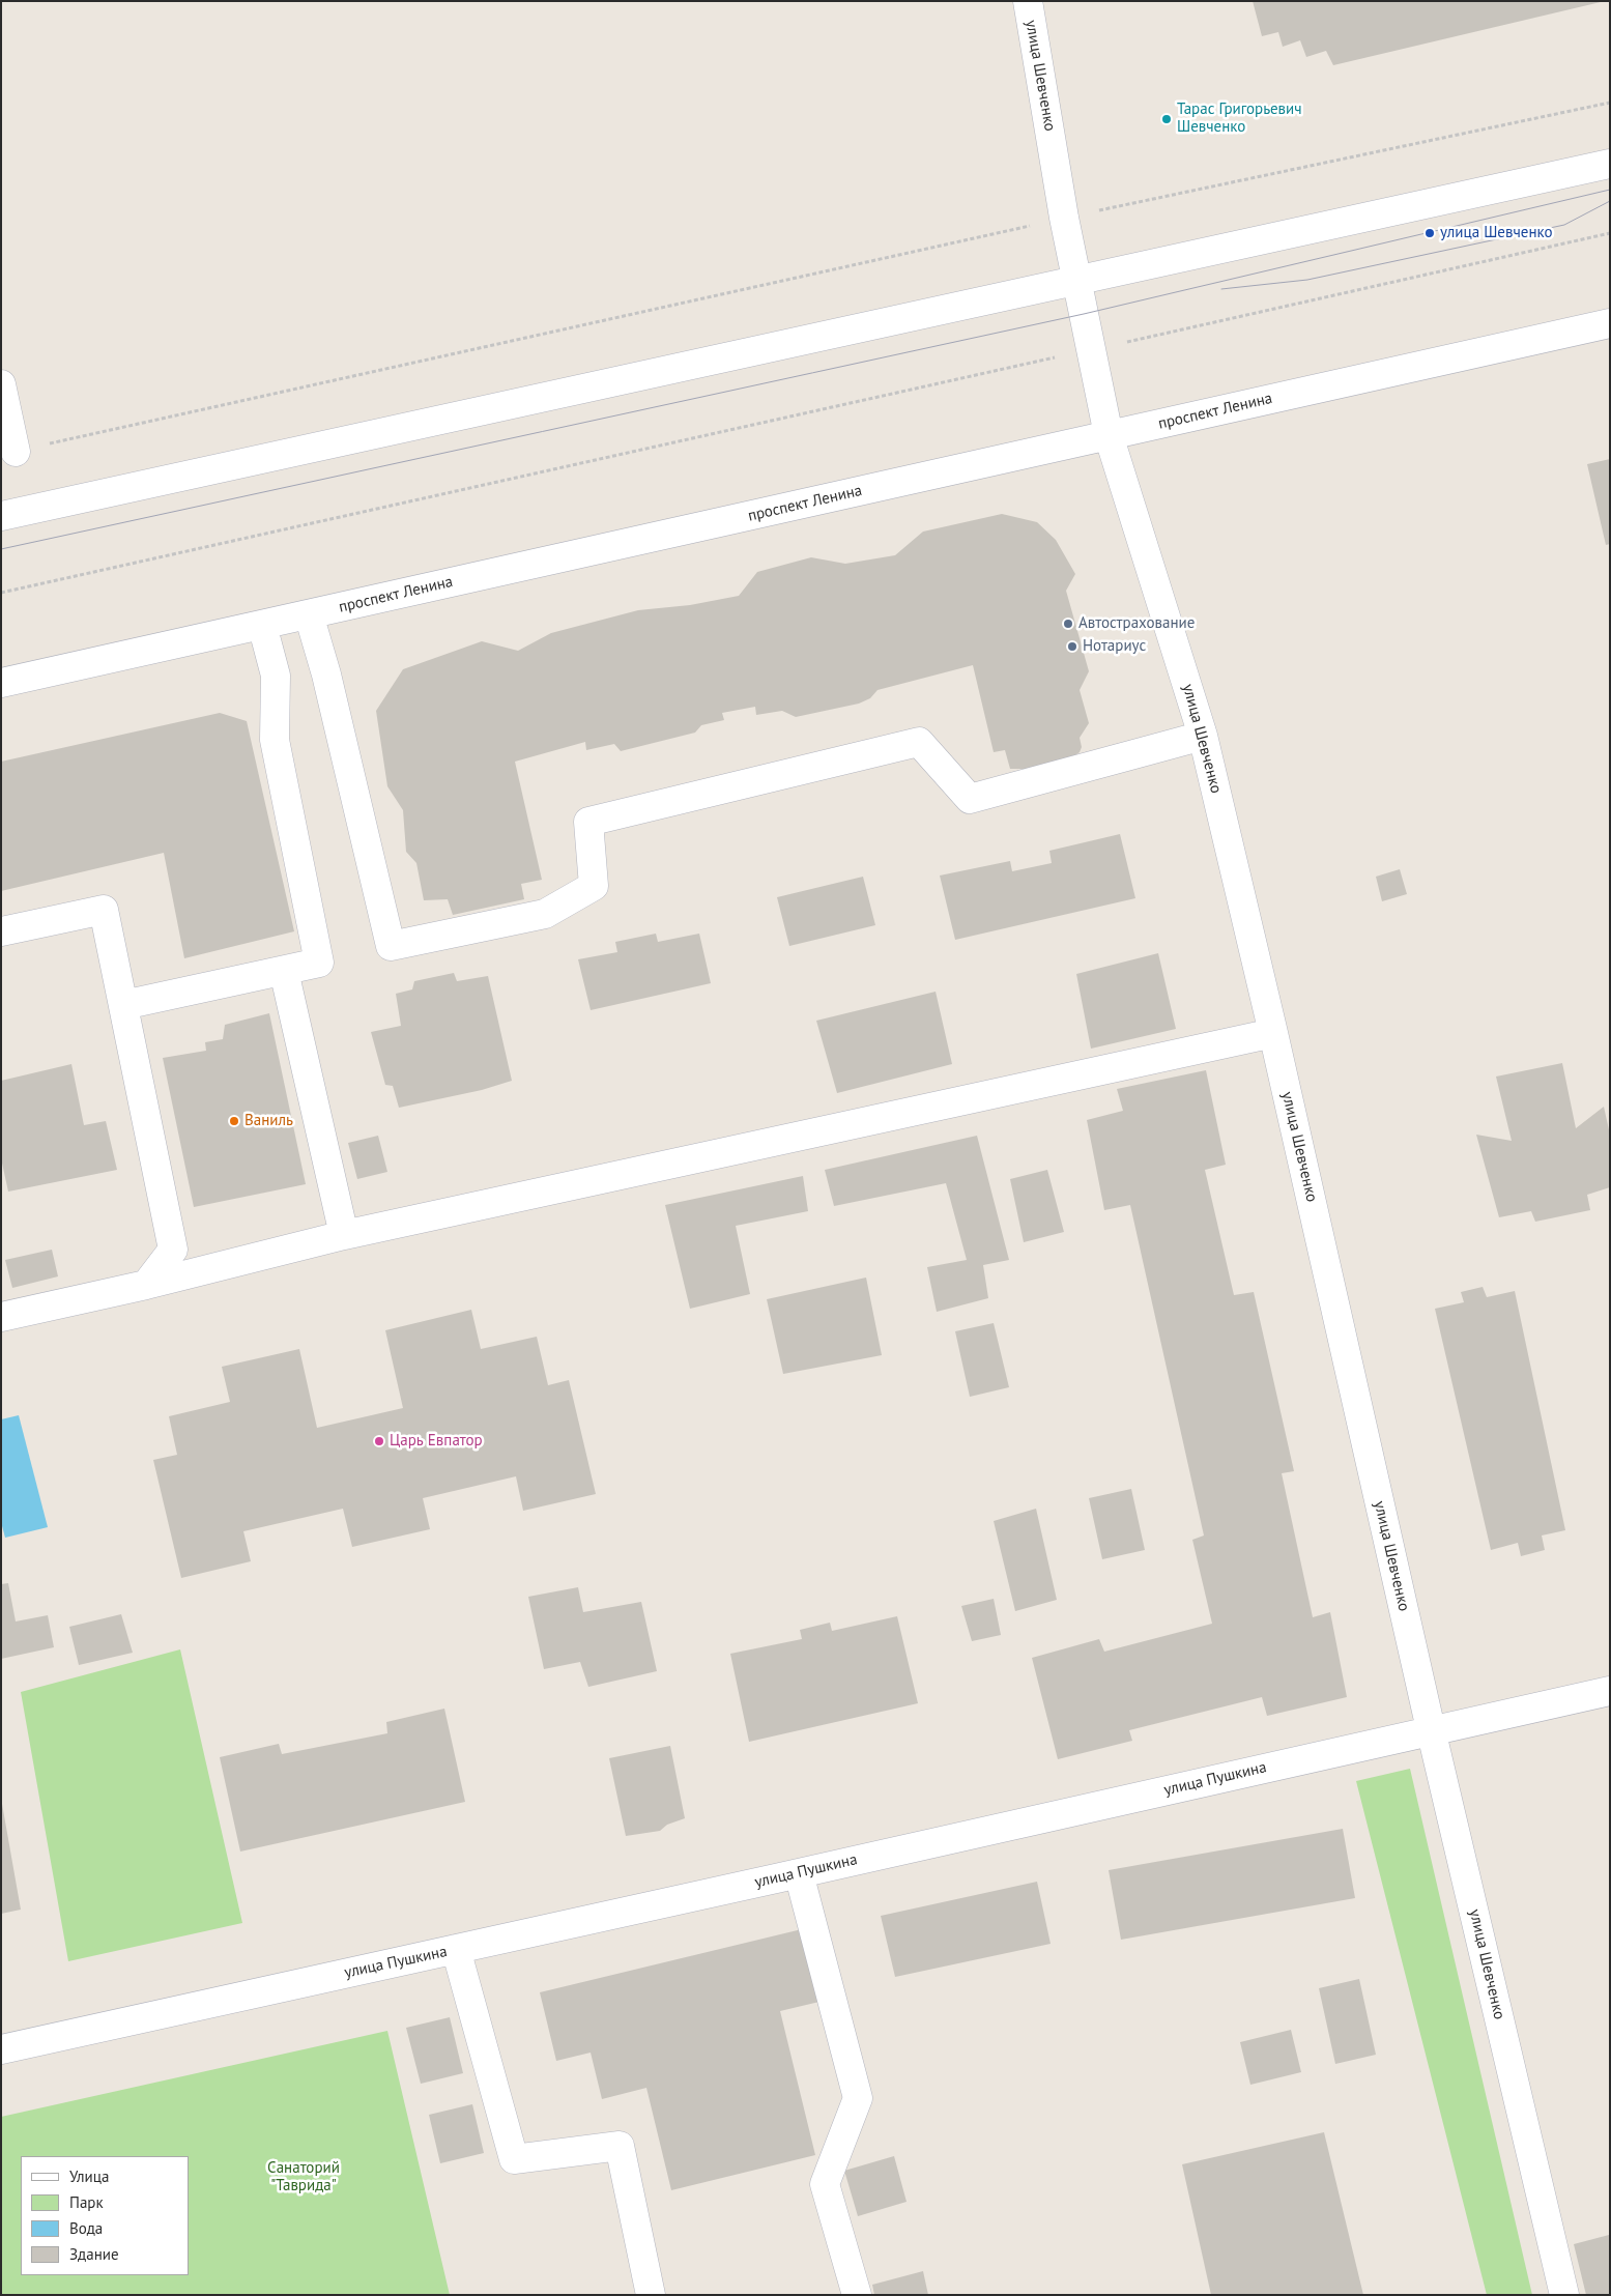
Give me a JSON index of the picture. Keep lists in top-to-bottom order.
{
  "streets": {
    "street": ["улица Шевченко", "проспект Ленина", "улица Пушкина"]
  },
  "crossings": [
    ["улица Шевченко", "проспект Ленина"],
    ["улица Шевченко", "улица Пушкина"]
  ],
  "parks": ["Санаторий \"Таврида\""],
  "places": [
    "Тарас Григорьевич Шевченко",
    "улица Шевченко",
    "Автострахование",
    "Нотариус",
    "Ваниль",
    "Царь Евпатор"
  ],
  "legend": [
    "Улица",
    "Парк",
    "Вода",
    "Здание"
  ]
}
